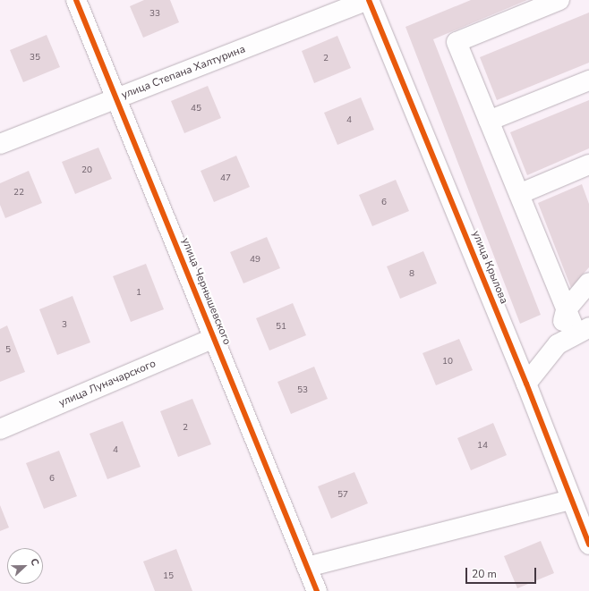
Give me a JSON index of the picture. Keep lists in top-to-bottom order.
{
  "streets": {
    "street": [
      "улица Степана Халтурина",
      "улица Крылова",
      "улица Чернышевского",
      "улица Луначарского"
    ]
  },
  "crossings": [
    ["улица Степана Халтурина", "улица Крылова"],
    ["улица Степана Халтурина", "улица Чернышевского"],
    ["улица Чернышевского", "улица Луначарского"]
  ],
  "house_numbers": [
    "33",
    "35",
    "2",
    "45",
    "4",
    "20",
    "47",
    "22",
    "6",
    "49",
    "8",
    "1",
    "3",
    "51",
    "5",
    "10",
    "53",
    "2",
    "14",
    "4",
    "6",
    "57",
    "15"
  ],
  "scale_bar": "20 m",
  "north": "right"
}
